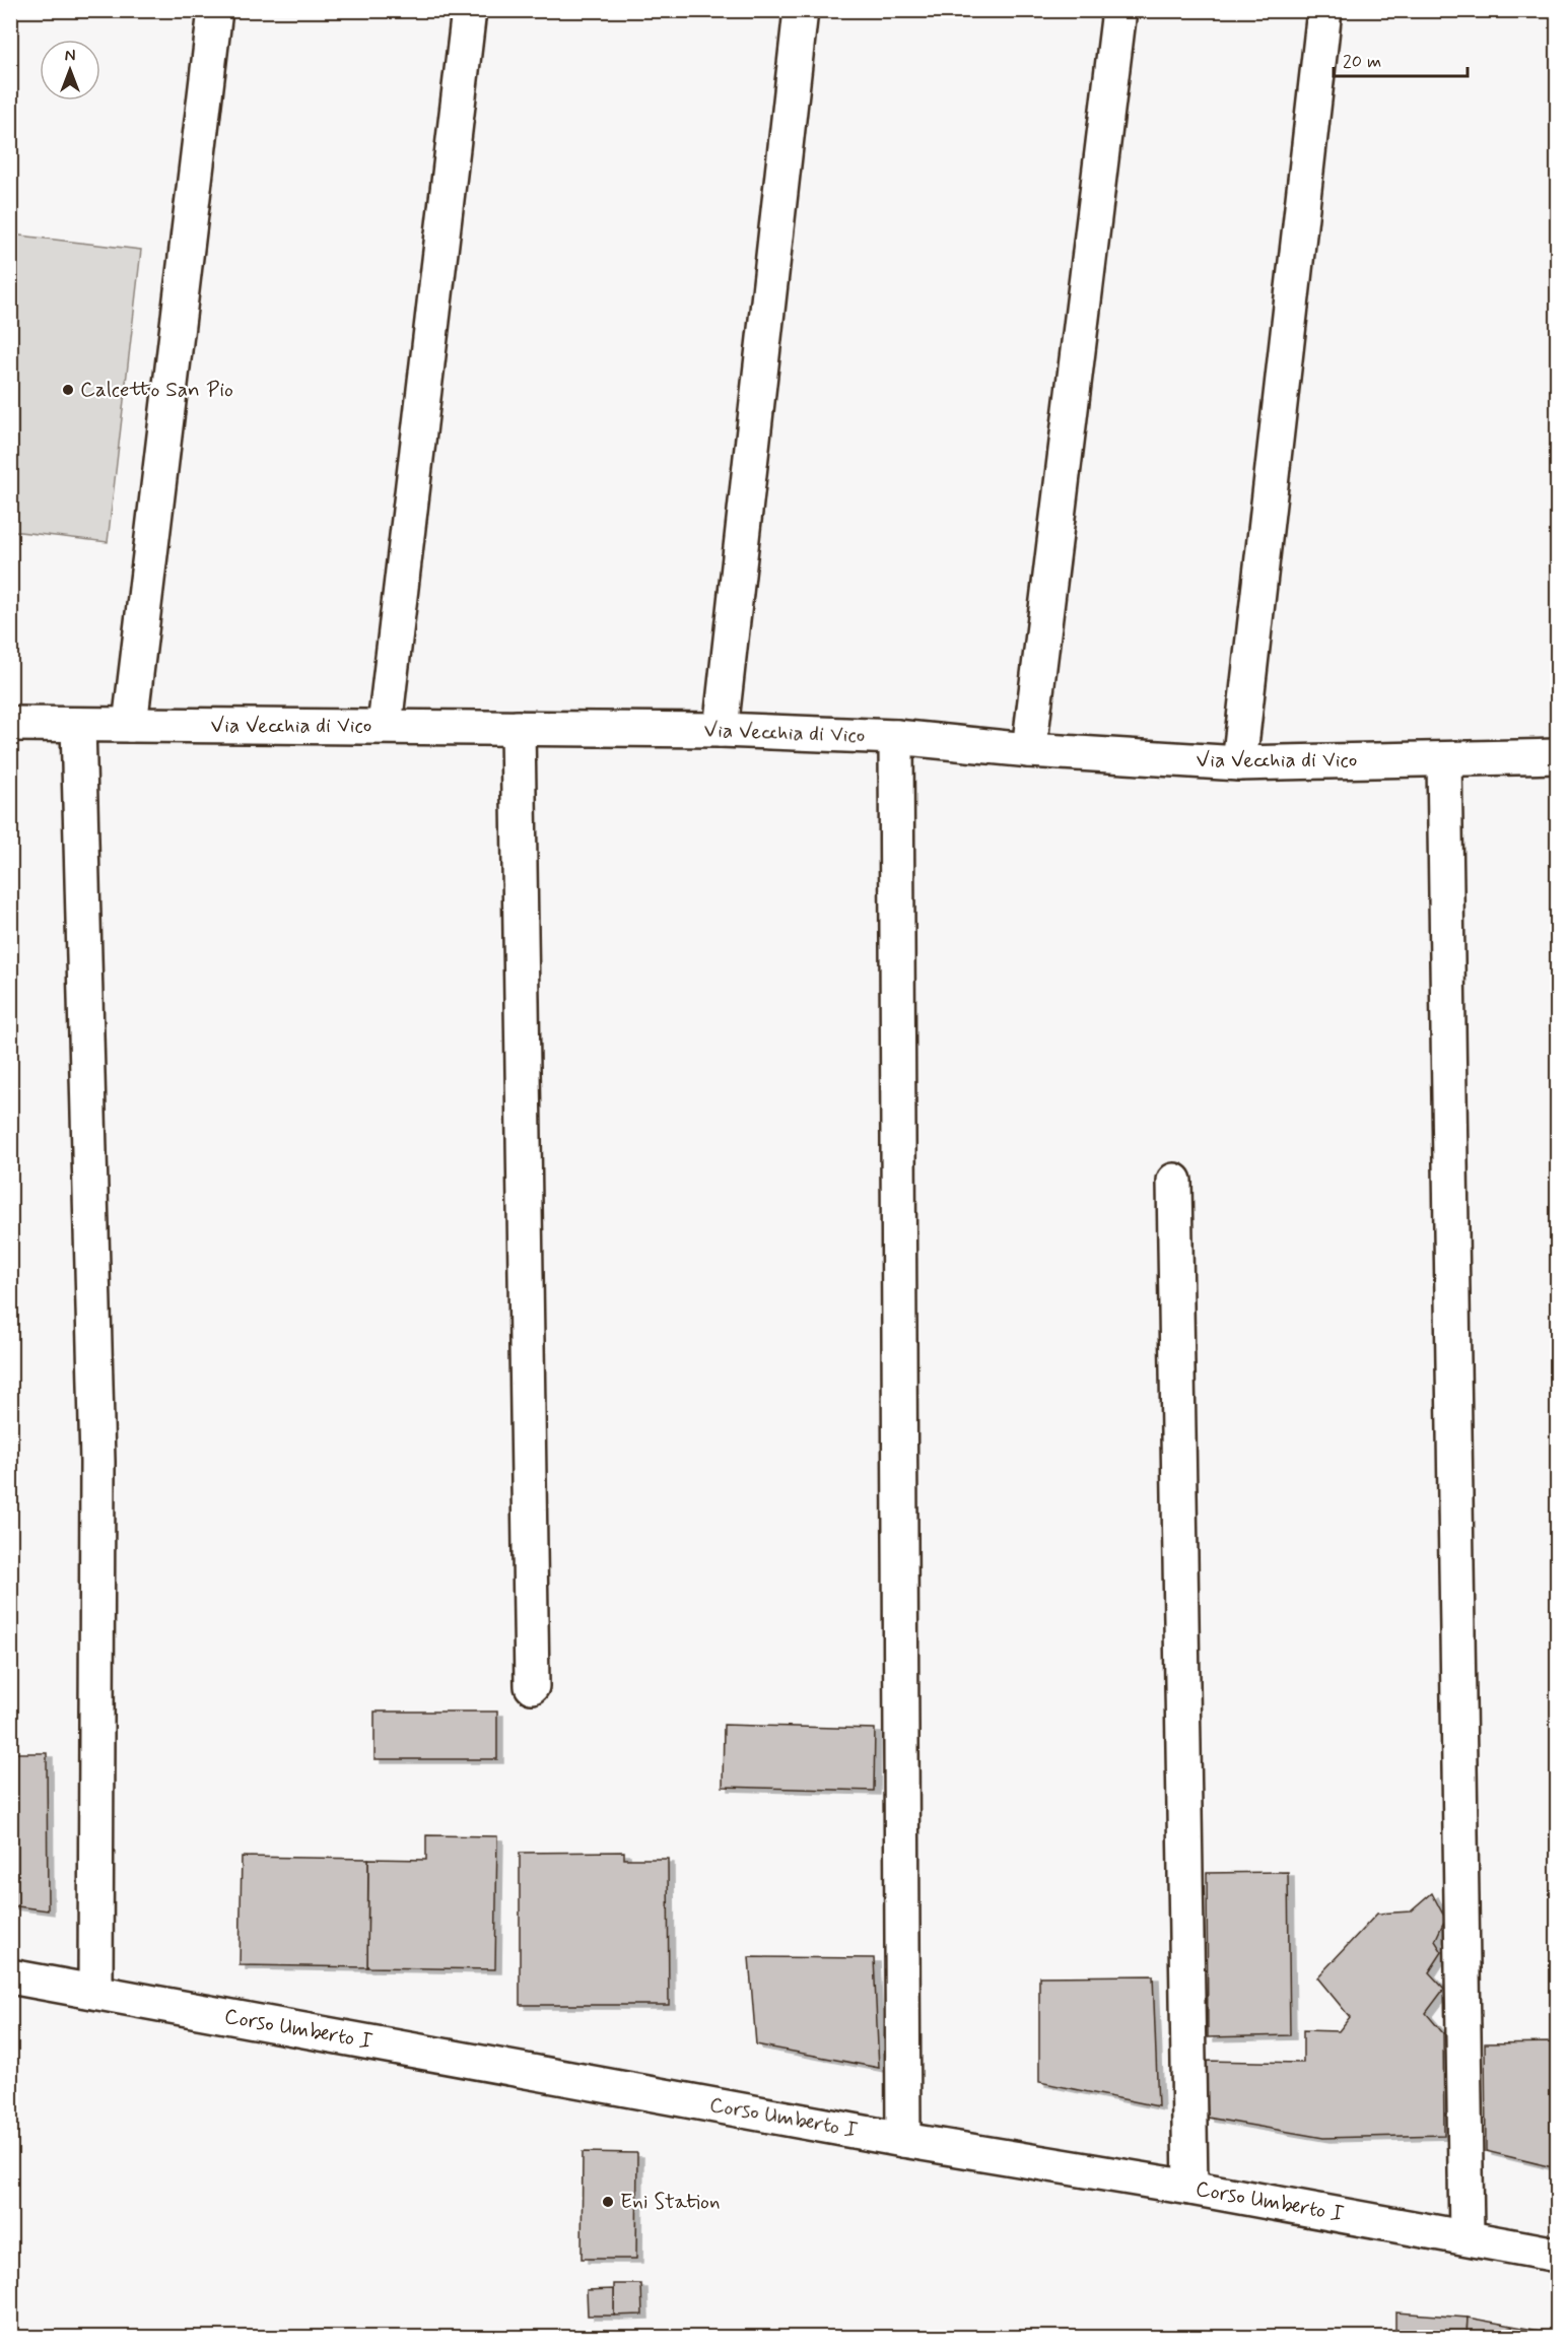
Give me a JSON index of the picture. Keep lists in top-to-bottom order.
{
  "streets": {
    "street": ["Via Vecchia di Vico", "Corso Umberto I"]
  },
  "places": ["Calcetto San Pio", "Eni Station"],
  "scale_bar": "20 m",
  "north": "top"
}
